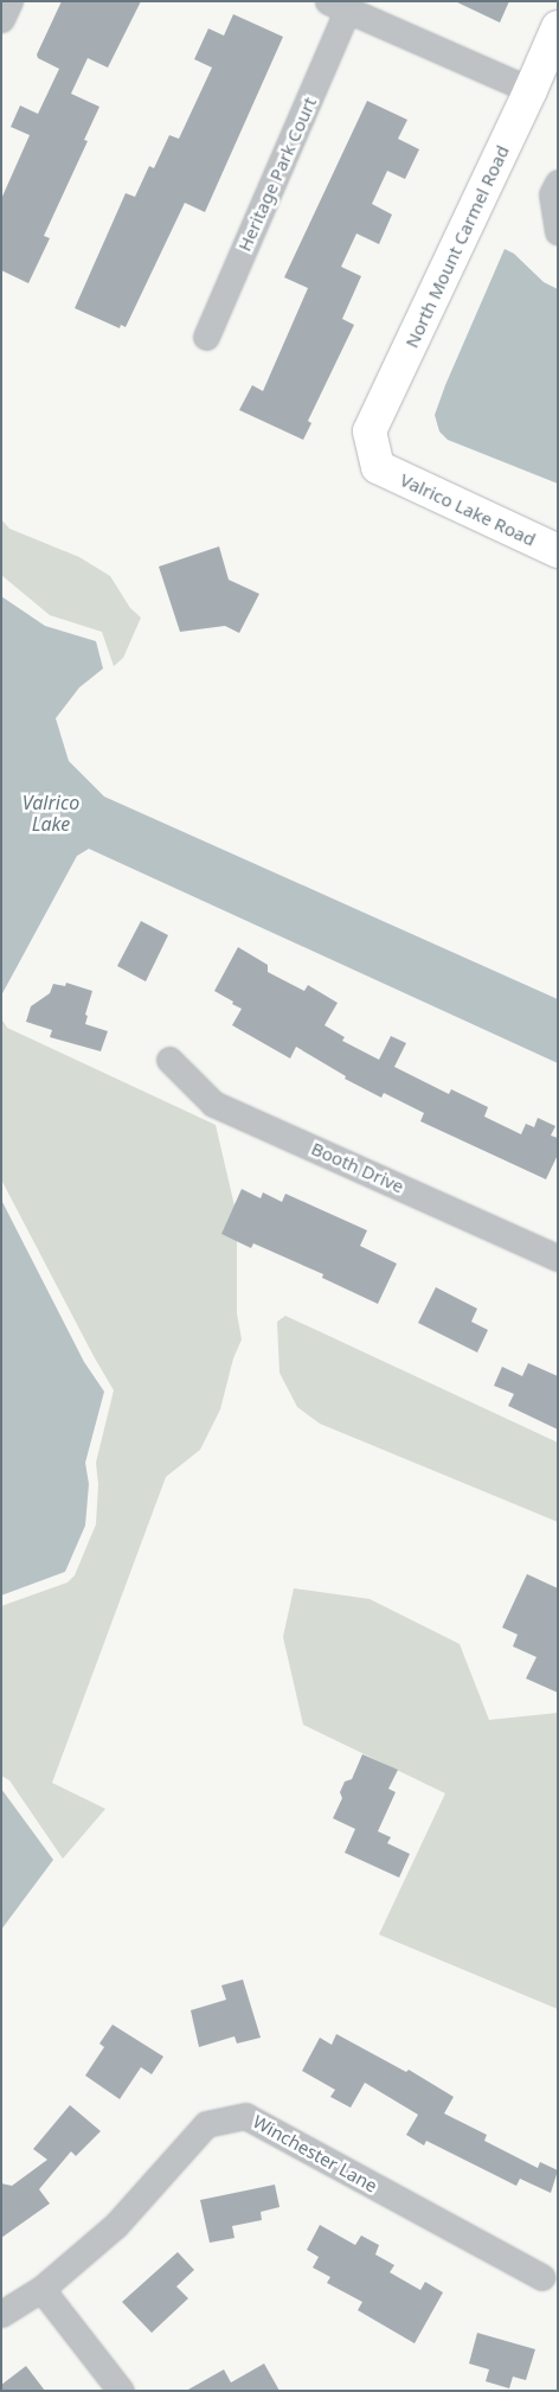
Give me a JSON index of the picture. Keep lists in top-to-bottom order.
{
  "streets": {
    "street": [
      "Heritage Park Court",
      "North Mount Carmel Road",
      "Valrico Lake Road",
      "Booth Drive",
      "Winchester Lane"
    ]
  },
  "crossings": [
    ["North Mount Carmel Road", "Valrico Lake Road"]
  ],
  "water": ["Valrico Lake"]
}
